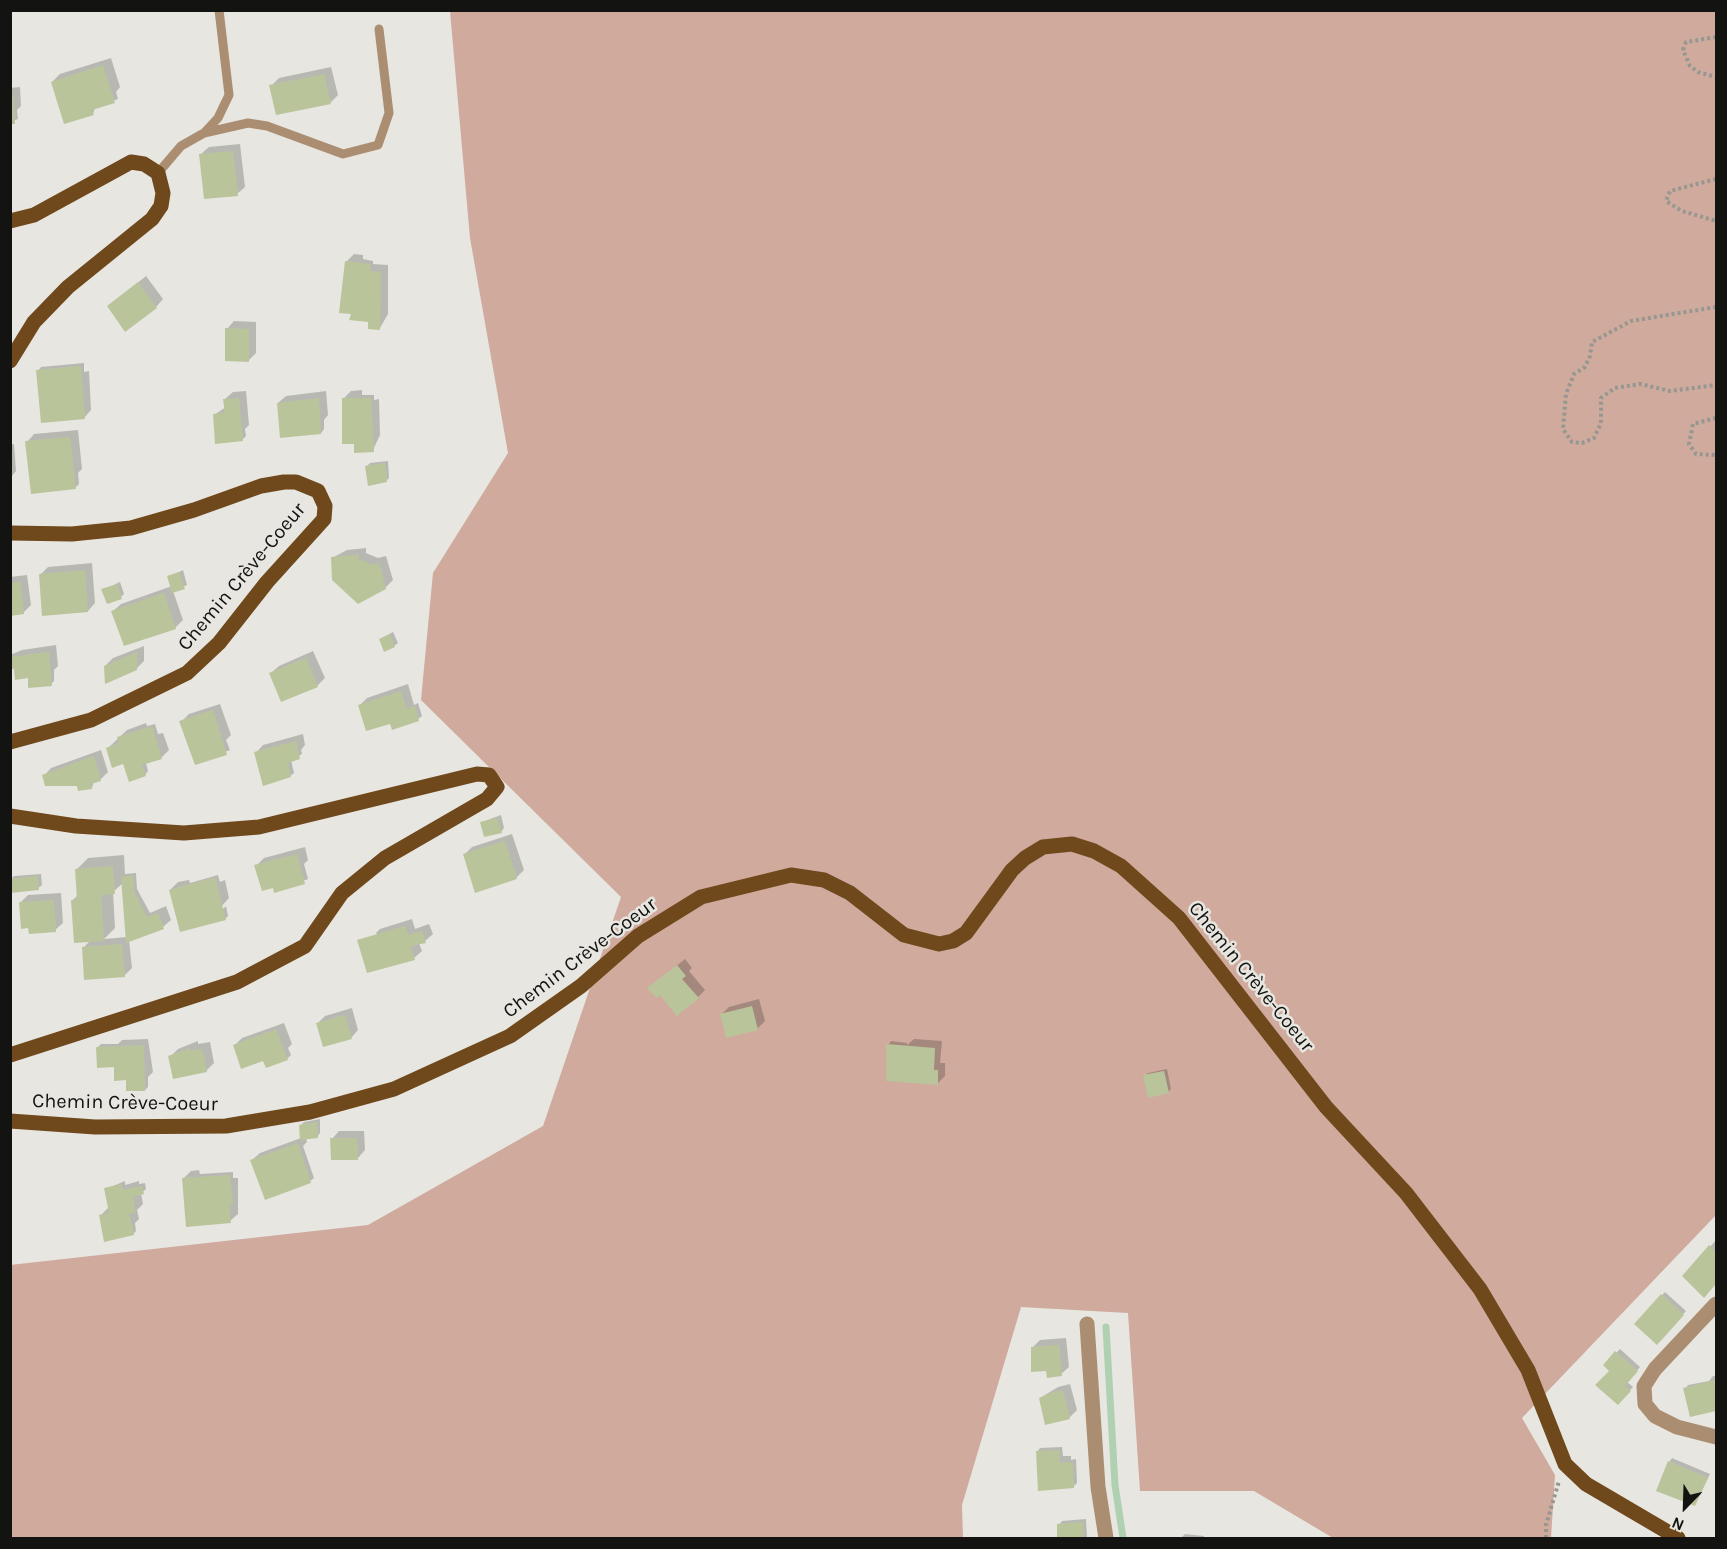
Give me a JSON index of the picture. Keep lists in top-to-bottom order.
{
  "streets": {
    "main road": ["Chemin Crève-Coeur"]
  },
  "north": "bottom left"
}
